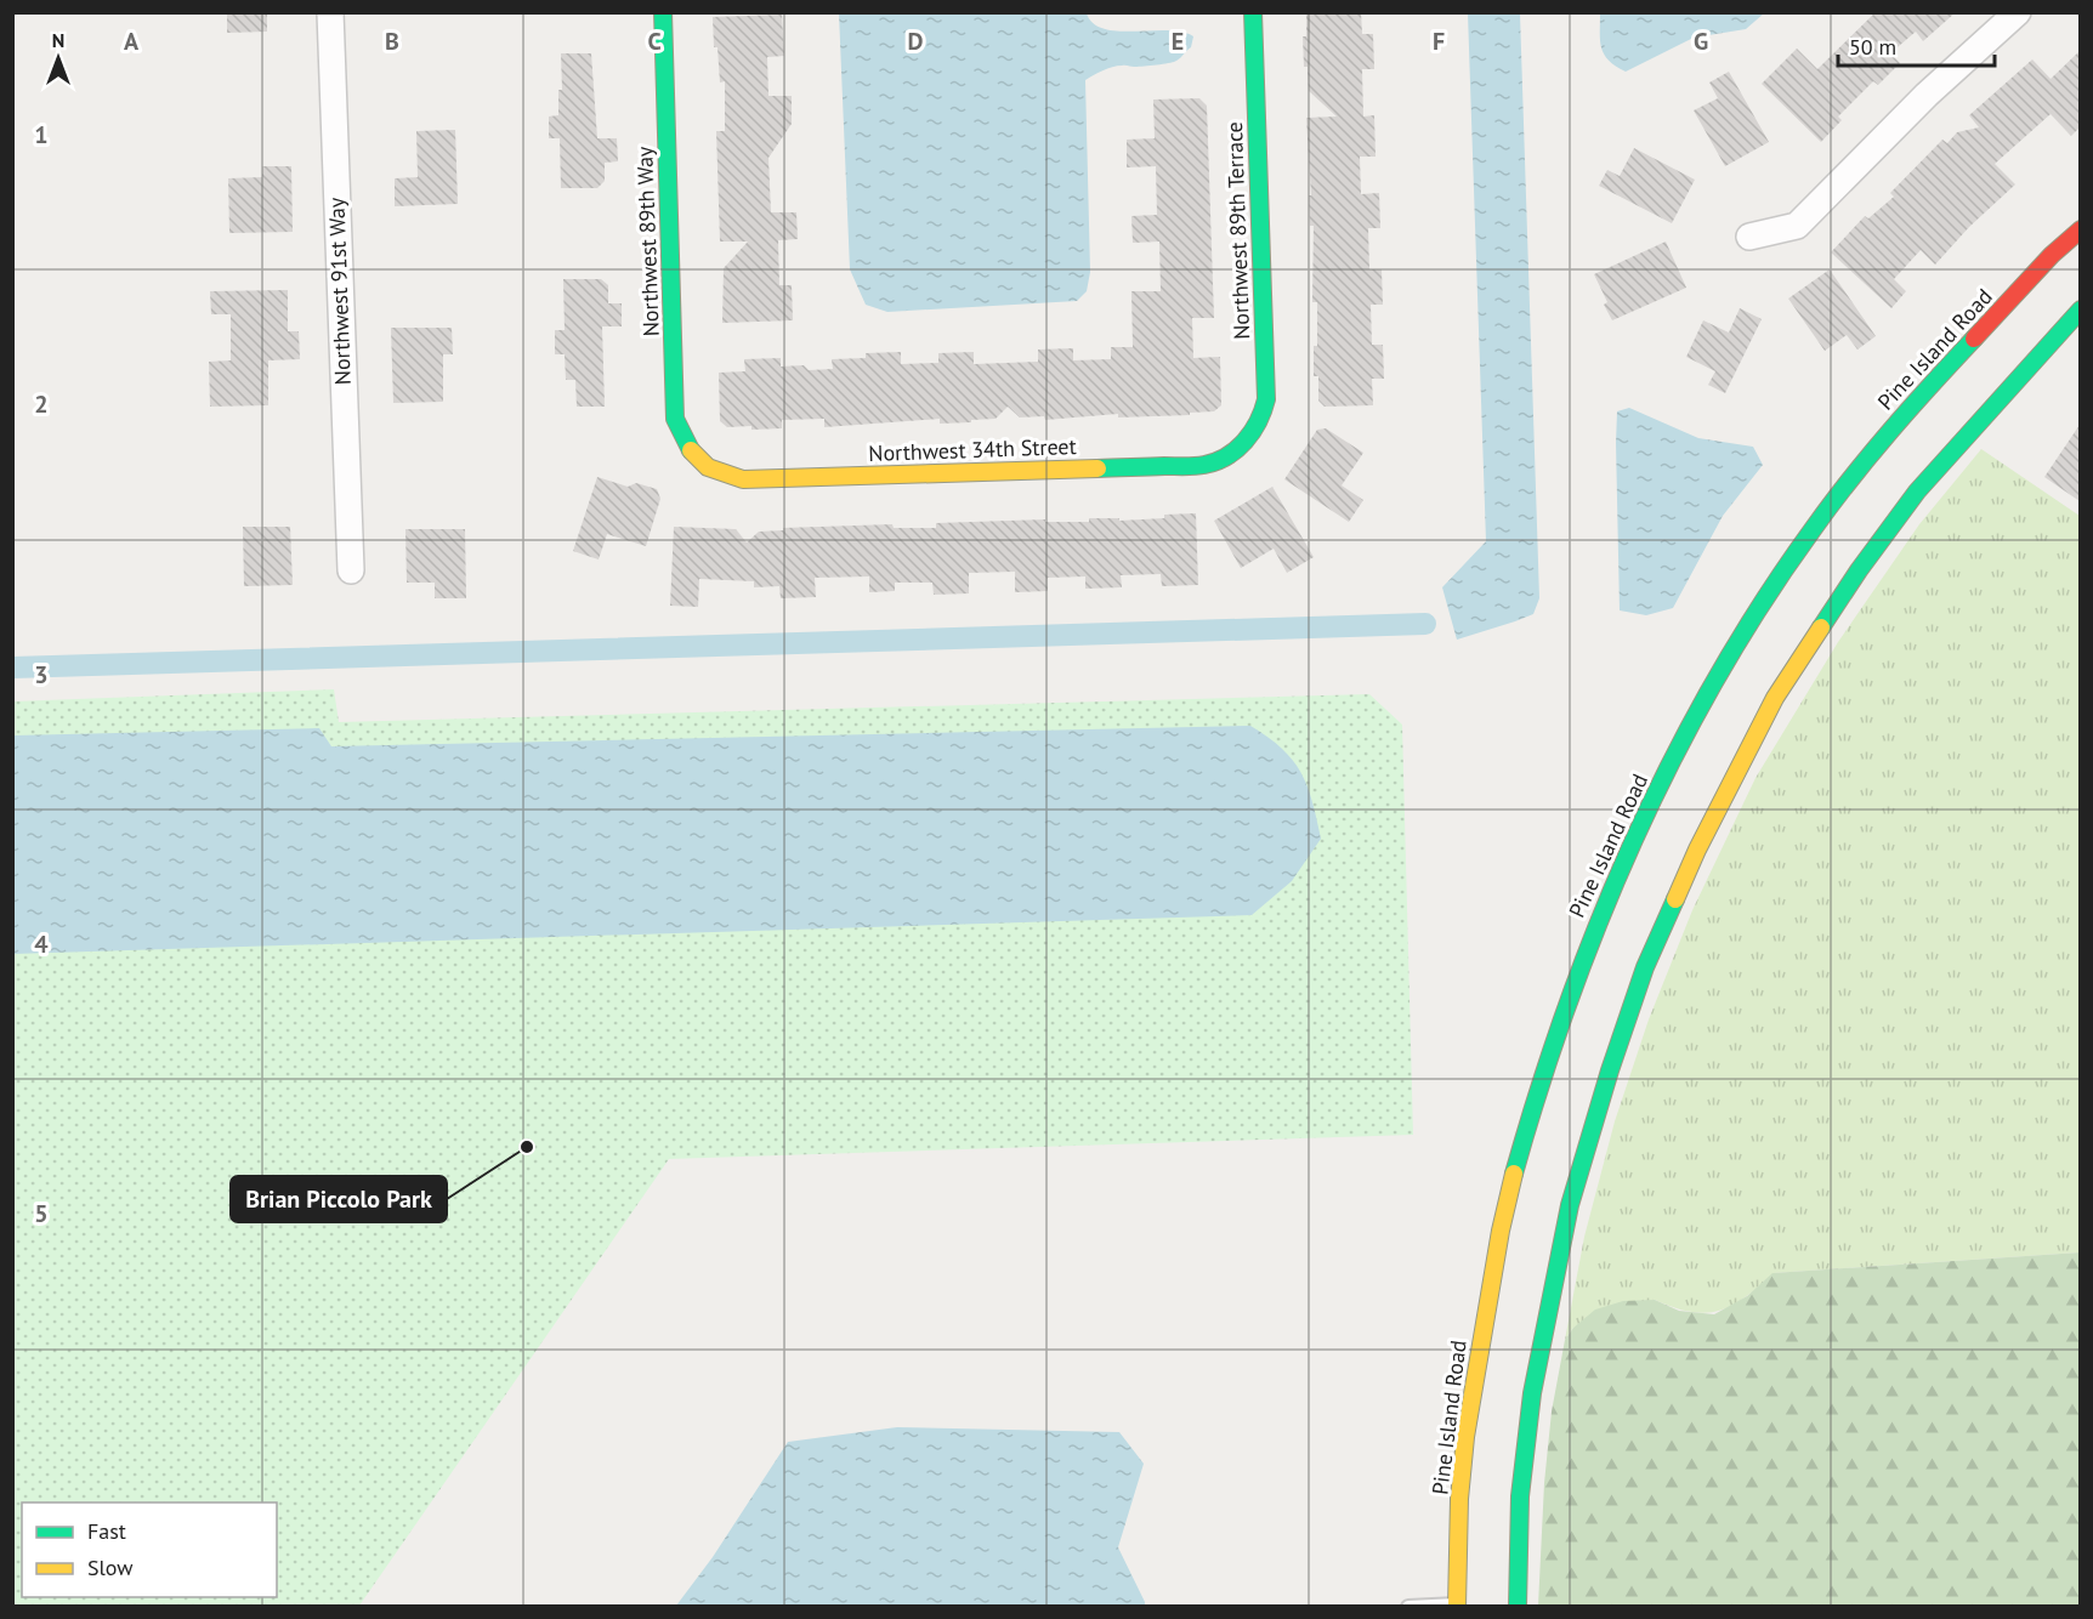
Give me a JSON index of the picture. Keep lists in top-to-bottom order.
{
  "streets": {
    "main road": [
      "Northwest 89th Terrace",
      "Northwest 89th Way",
      "Pine Island Road",
      "Northwest 34th Street"
    ],
    "street": ["Northwest 91st Way"]
  },
  "crossings": [
    ["Northwest 89th Terrace", "Northwest 34th Street"],
    ["Northwest 89th Way", "Northwest 34th Street"]
  ],
  "places": ["Brian Piccolo Park"],
  "legend": ["Fast", "Slow"],
  "scale_bar": "50 m",
  "north": "top",
  "grid": {
    "columns": [
      "A",
      "B",
      "C",
      "D",
      "E",
      "F",
      "G"
    ],
    "rows": [
      "1",
      "2",
      "3",
      "4",
      "5"
    ]
  }
}
